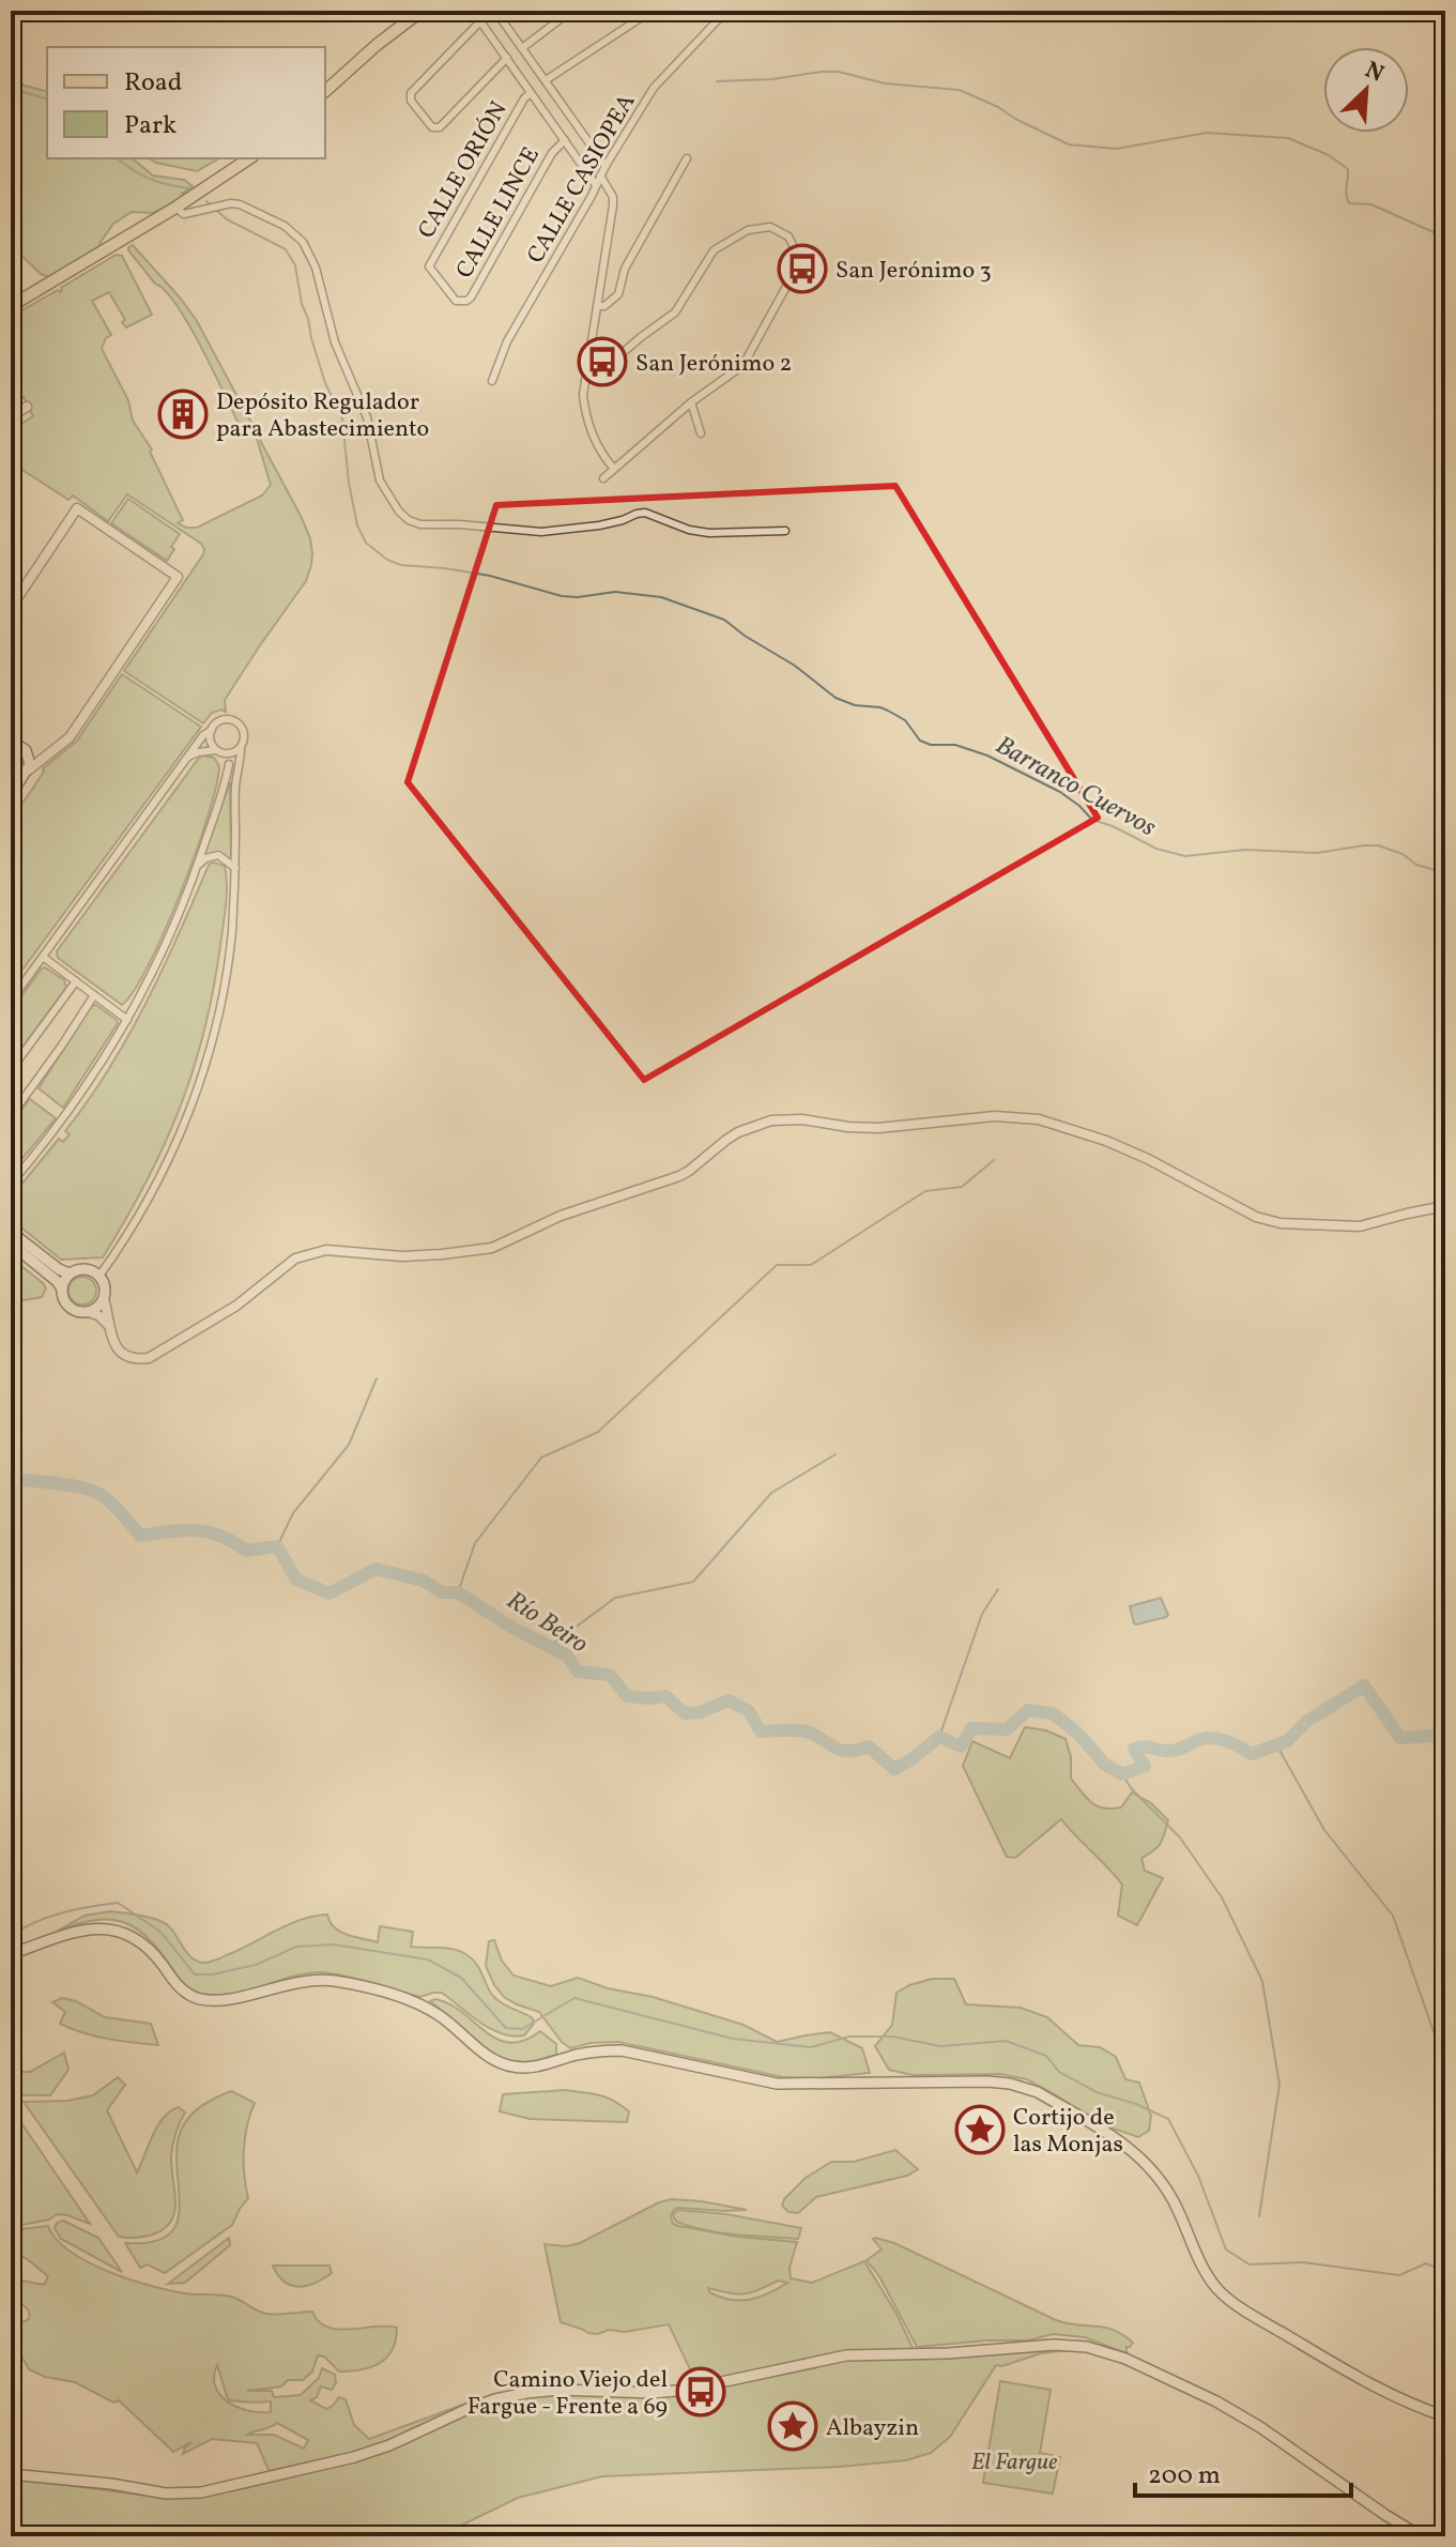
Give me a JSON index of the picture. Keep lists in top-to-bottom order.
{
  "streets": {
    "street": ["CALLE ORIÓN", "CALLE CASIOPEA", "CALLE LINCE"]
  },
  "crossings": [
    ["CALLE ORIÓN", "CALLE LINCE"]
  ],
  "water": ["Barranco Cuervos", "Río Beiro"],
  "parks": ["El Fargue"],
  "places": {
    "bus stop": ["San Jerónimo 3", "San Jerónimo 2", "Camino Viejo del Fargue - Frente a 69"],
    "building": ["Depósito Regulador para Abastecimiento"],
    "place": ["Cortijo de las Monjas", "Albayzin"]
  },
  "legend": ["Road", "Park"],
  "scale_bar": "200 m",
  "north": "top right"
}
